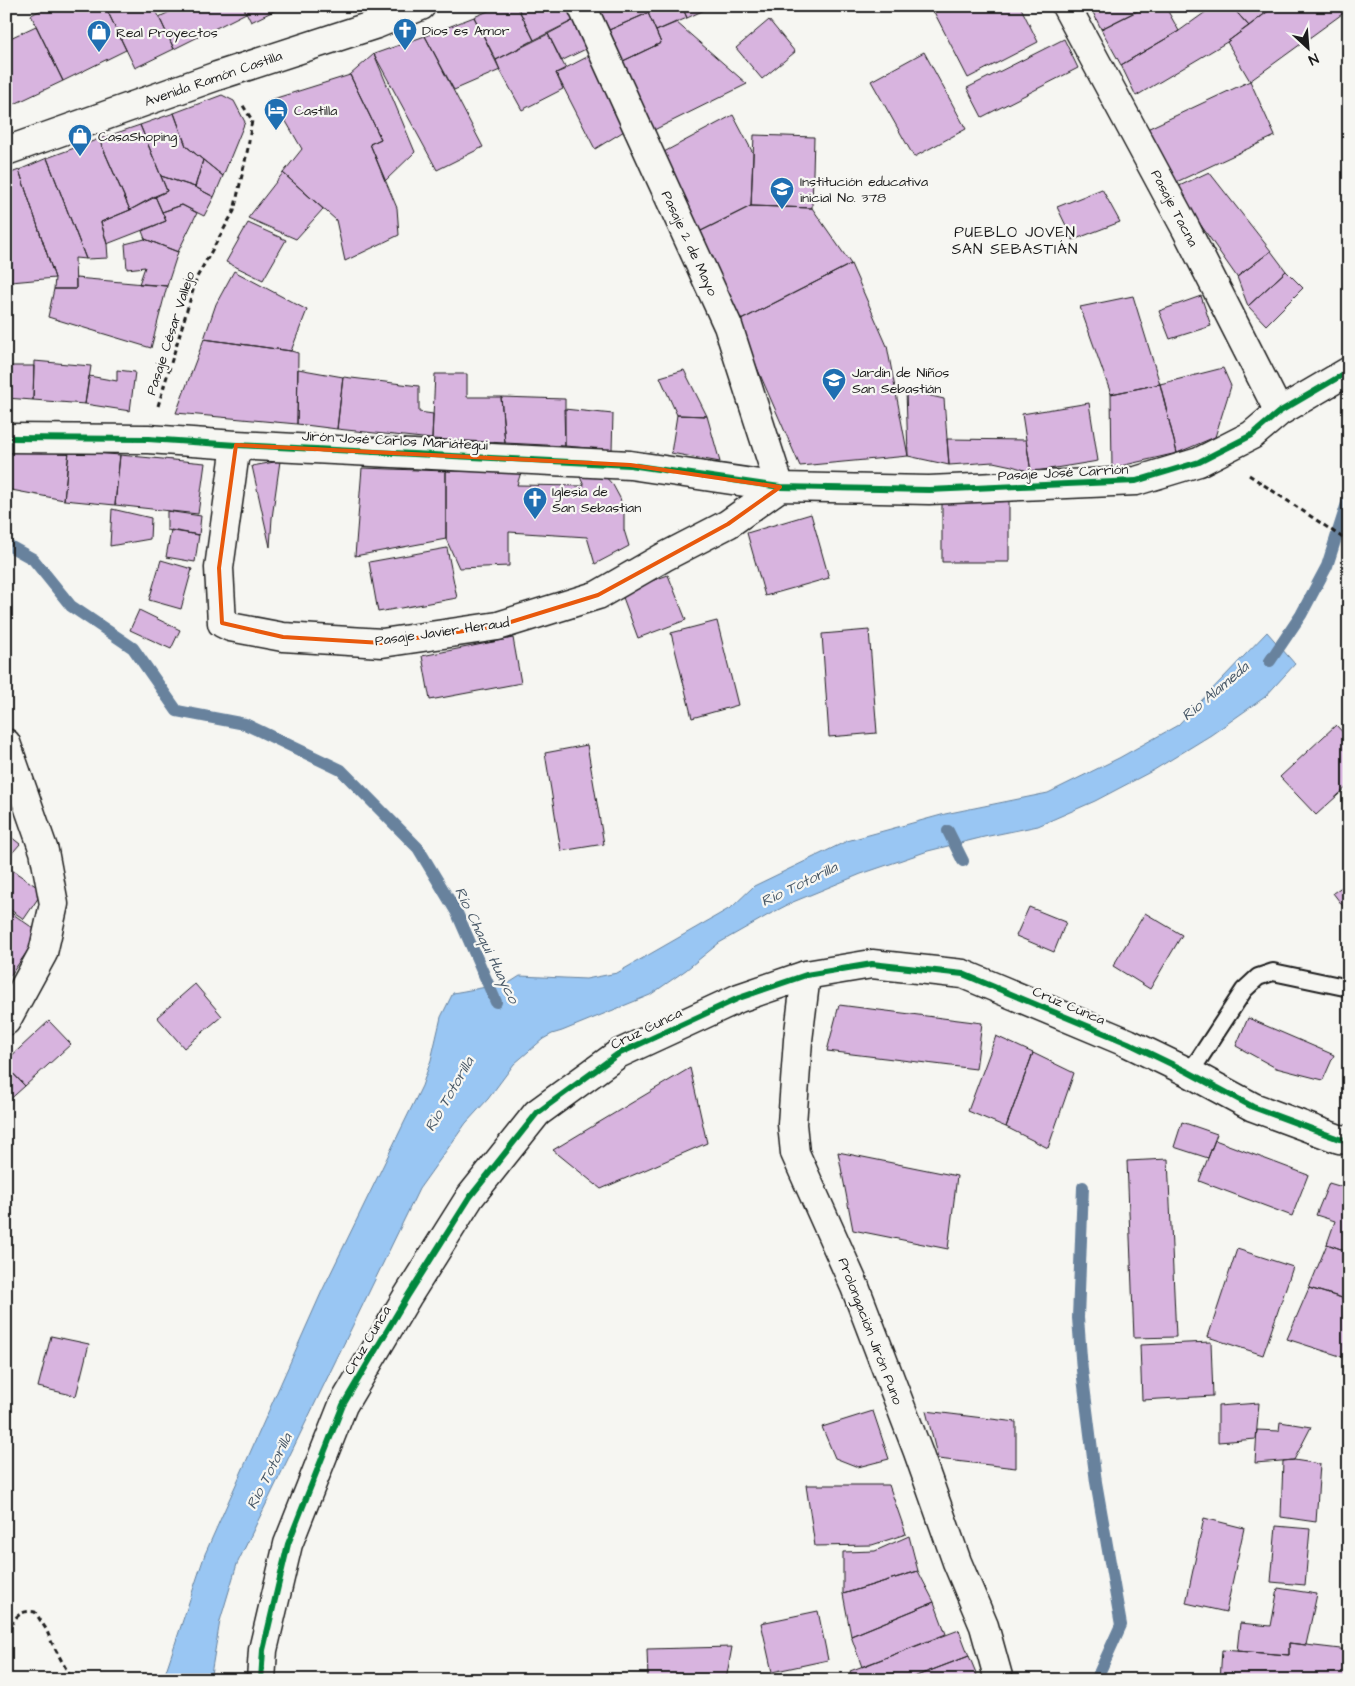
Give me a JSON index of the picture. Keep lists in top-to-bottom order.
{
  "streets": {
    "street": [
      "Avenida Ramón Castilla",
      "Pasaje Tacna",
      "Pasaje 2 de Mayo",
      "Jirón José Carlos Mariátegui",
      "Pasaje José Carrión",
      "Pasaje Javier Heraud",
      "Cruz Cunca",
      "Prolongación Jirón Puno"
    ],
    "path": ["Pasaje César Vallejo"]
  },
  "crossings": [
    ["Avenida Ramón Castilla", "Pasaje César Vallejo"],
    ["Pasaje Tacna", "Pasaje José Carrión"],
    ["Pasaje 2 de Mayo", "Jirón José Carlos Mariátegui"],
    ["Pasaje 2 de Mayo", "Pasaje José Carrión"],
    ["Pasaje 2 de Mayo", "Pasaje Javier Heraud"],
    ["Pasaje César Vallejo", "Jirón José Carlos Mariátegui"],
    ["Jirón José Carlos Mariátegui", "Pasaje José Carrión"],
    ["Jirón José Carlos Mariátegui", "Pasaje Javier Heraud"],
    ["Pasaje José Carrión", "Pasaje Javier Heraud"],
    ["Cruz Cunca", "Prolongación Jirón Puno"]
  ],
  "districts": ["PUEBLO JOVEN SAN SEBASTIÁN"],
  "water": ["Rio Alameda", "Rio Totorilla", "Río Chaqui Huayco"],
  "places": {
    "church": ["Dios es Amor", "Iglesia de San Sebastian"],
    "shop": ["Real Proyectos", "CasaShoping"],
    "hotel": ["Castilla"],
    "school or university": ["Institución educativa inicial No. 378", "Jardín de Niños San Sebastián"]
  },
  "north": "bottom right"
}
